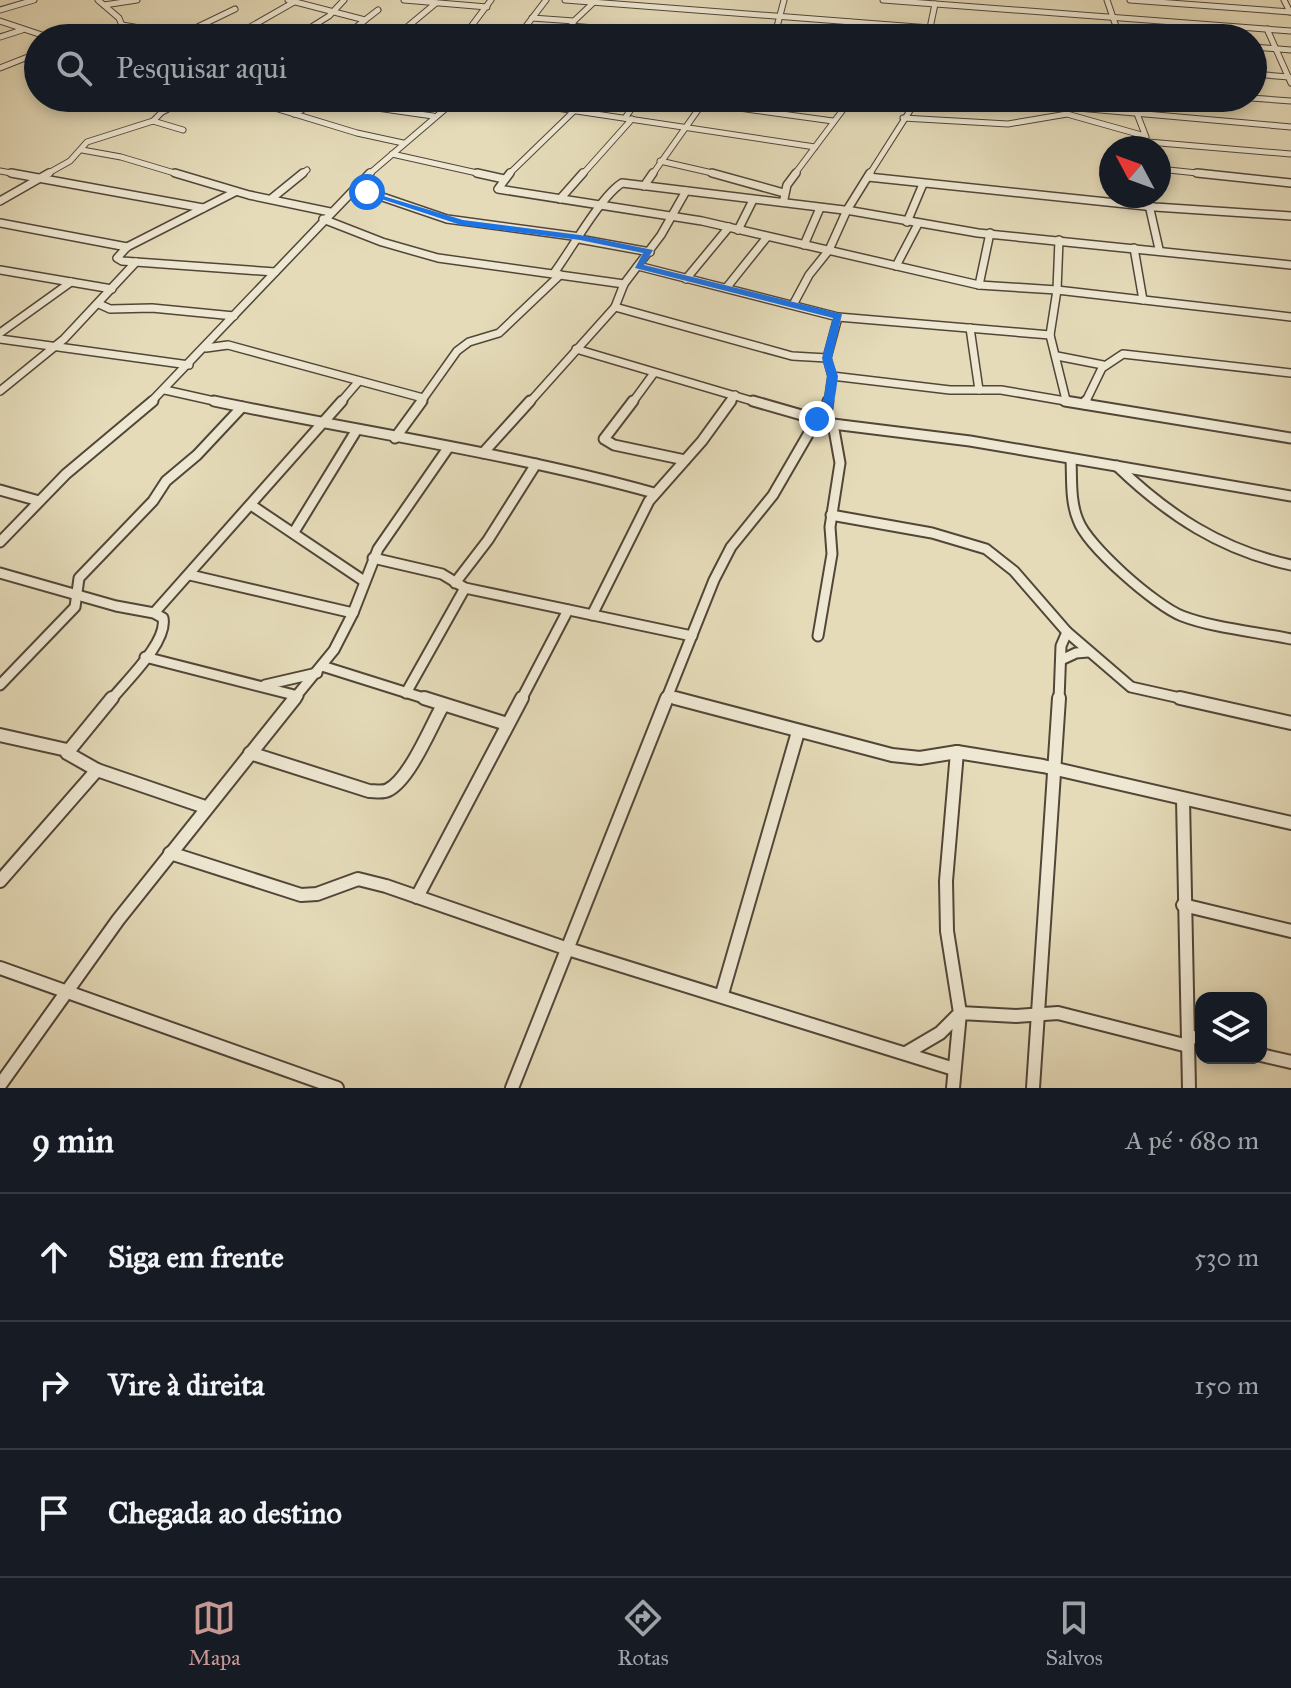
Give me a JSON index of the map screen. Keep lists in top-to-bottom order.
{
  "north": "top left",
  "page": {
    "search": "Pesquisar aqui",
    "heading": ["9 min", "A pé · 680 m"],
    "list": [
      ["Siga em frente", "530 m"],
      ["Vire à direita", "150 m"],
      "Chegada ao destino"
    ],
    "nav": ["Mapa", "Rotas", "Salvos"]
  }
}
